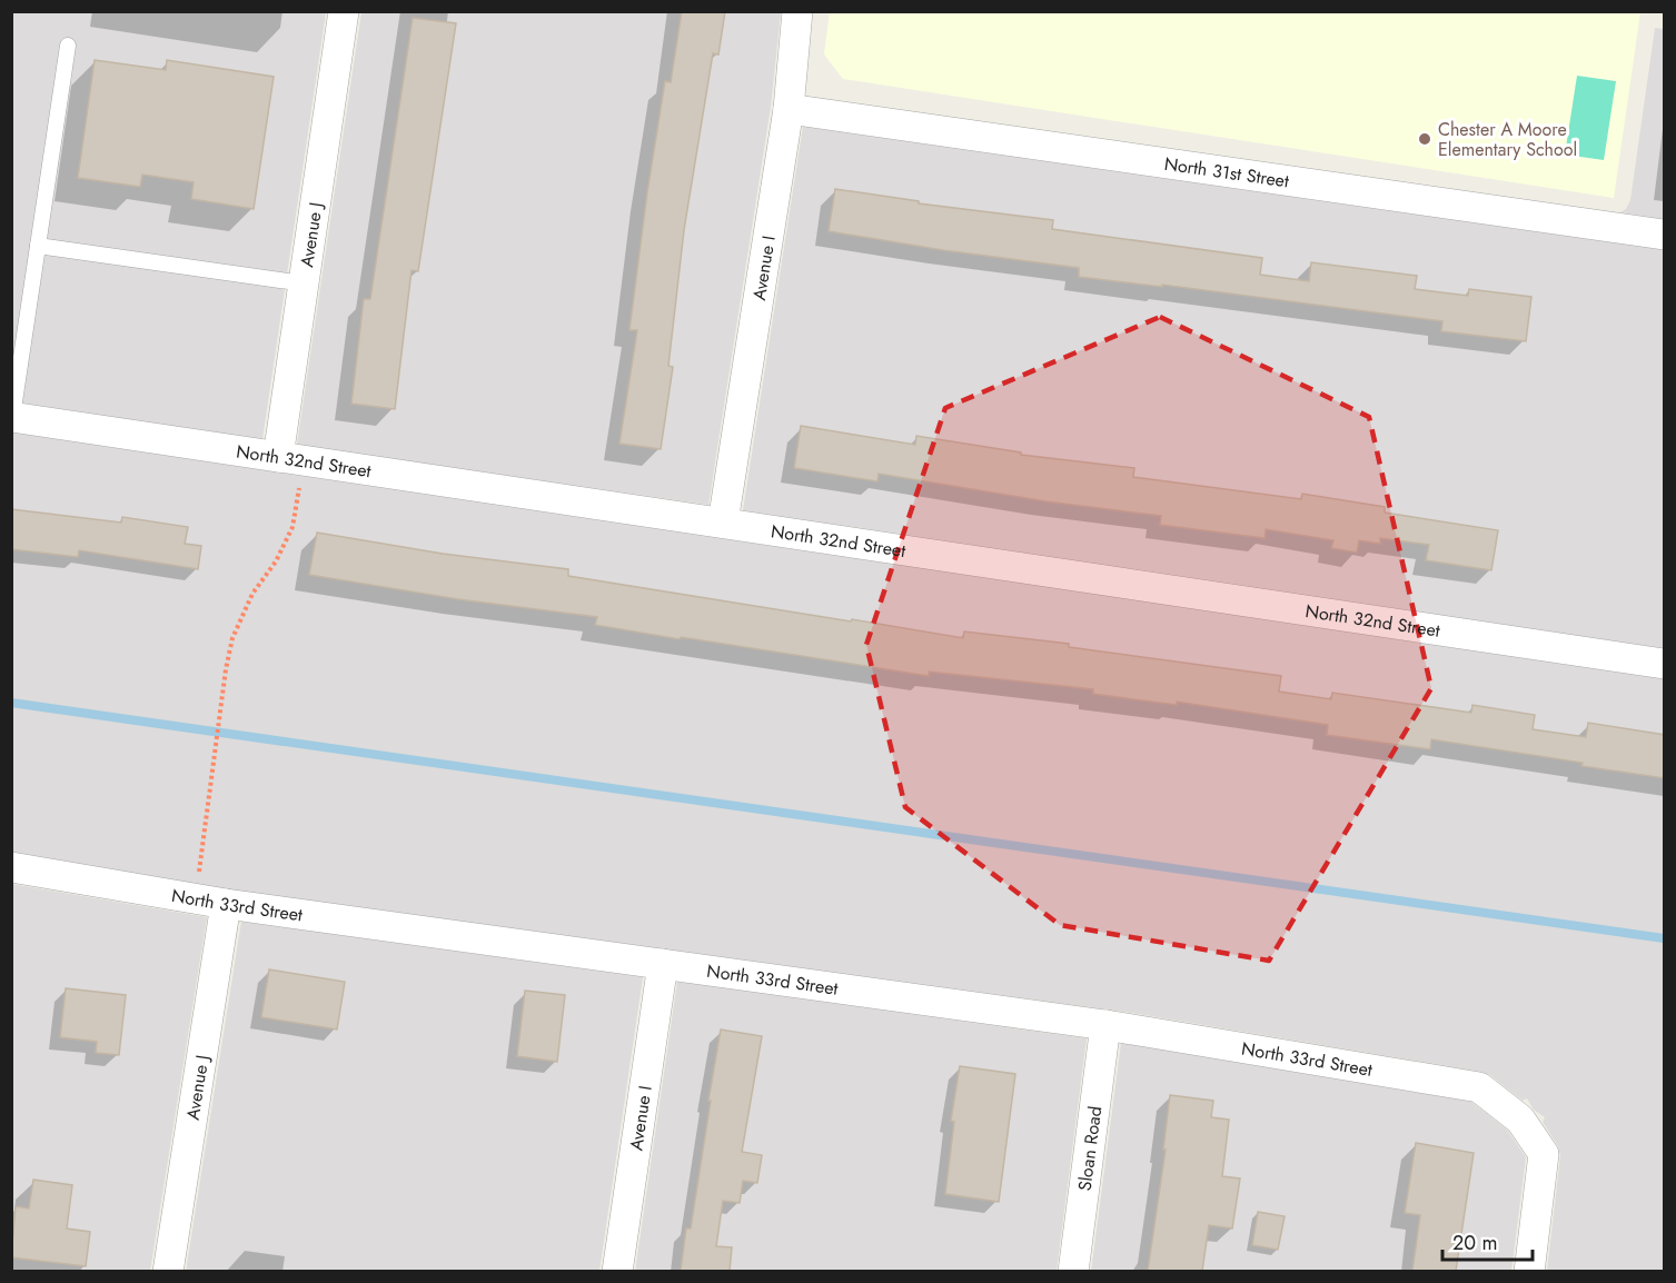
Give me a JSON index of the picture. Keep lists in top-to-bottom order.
{
  "streets": {
    "street": [
      "North 31st Street",
      "Avenue J",
      "Avenue I",
      "North 32nd Street",
      "North 33rd Street",
      "Sloan Road"
    ]
  },
  "crossings": [
    ["North 31st Street", "Avenue I"],
    ["Avenue J", "North 32nd Street"],
    ["Avenue J", "North 33rd Street"],
    ["Avenue I", "North 32nd Street"],
    ["Avenue I", "North 33rd Street"],
    ["North 33rd Street", "Sloan Road"]
  ],
  "places": ["Chester A Moore Elementary School"],
  "scale_bar": "20 m"
}
